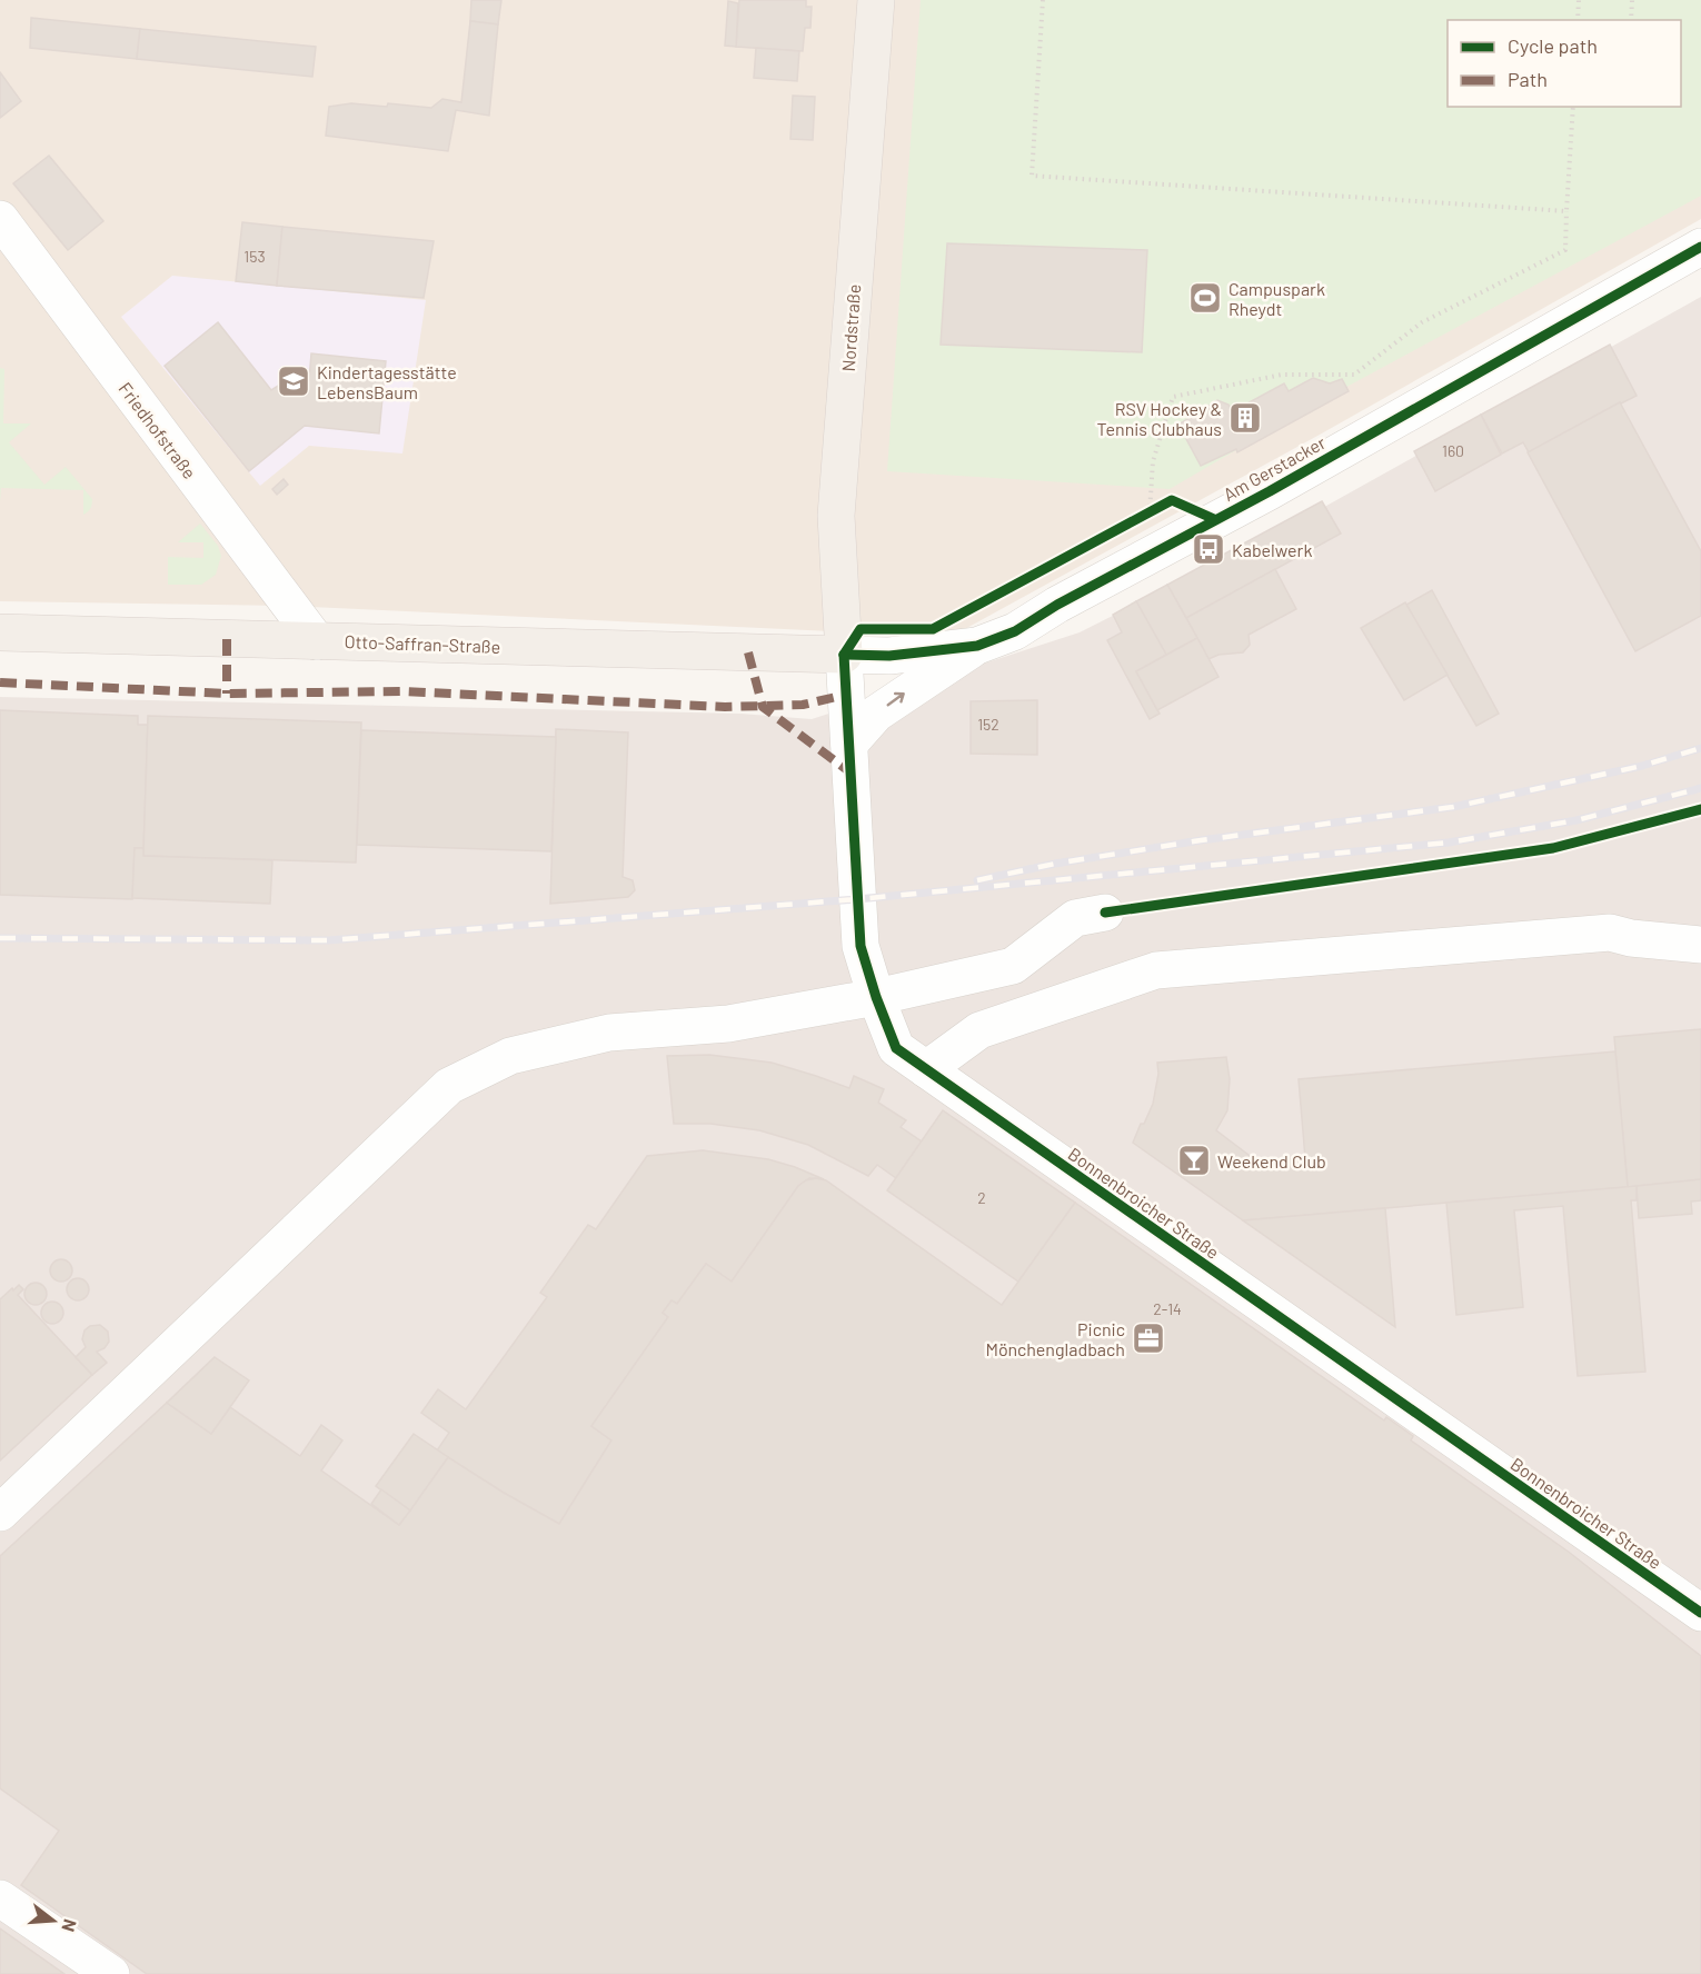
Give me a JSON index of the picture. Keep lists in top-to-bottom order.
{
  "streets": {
    "main road": ["Nordstraße", "Otto-Saffran-Straße"],
    "street": ["Friedhofstraße", "Am Gerstacker", "Bonnenbroicher Straße"]
  },
  "crossings": [
    ["Nordstraße", "Am Gerstacker"],
    ["Nordstraße", "Otto-Saffran-Straße"],
    ["Nordstraße", "Bonnenbroicher Straße"],
    ["Friedhofstraße", "Otto-Saffran-Straße"],
    ["Am Gerstacker", "Otto-Saffran-Straße"],
    ["Am Gerstacker", "Bonnenbroicher Straße"],
    ["Otto-Saffran-Straße", "Bonnenbroicher Straße"]
  ],
  "places": {
    "sports": ["Campuspark Rheydt"],
    "school or university": ["Kindertagesstätte LebensBaum"],
    "building": ["RSV Hockey & Tennis Clubhaus"],
    "bus stop": ["Kabelwerk"],
    "bar": ["Weekend Club"],
    "office": ["Picnic Mönchengladbach"]
  },
  "house_numbers": [
    "153",
    "160",
    "152",
    "2",
    "2-14"
  ],
  "legend": ["Cycle path", "Path"],
  "north": "right"
}
